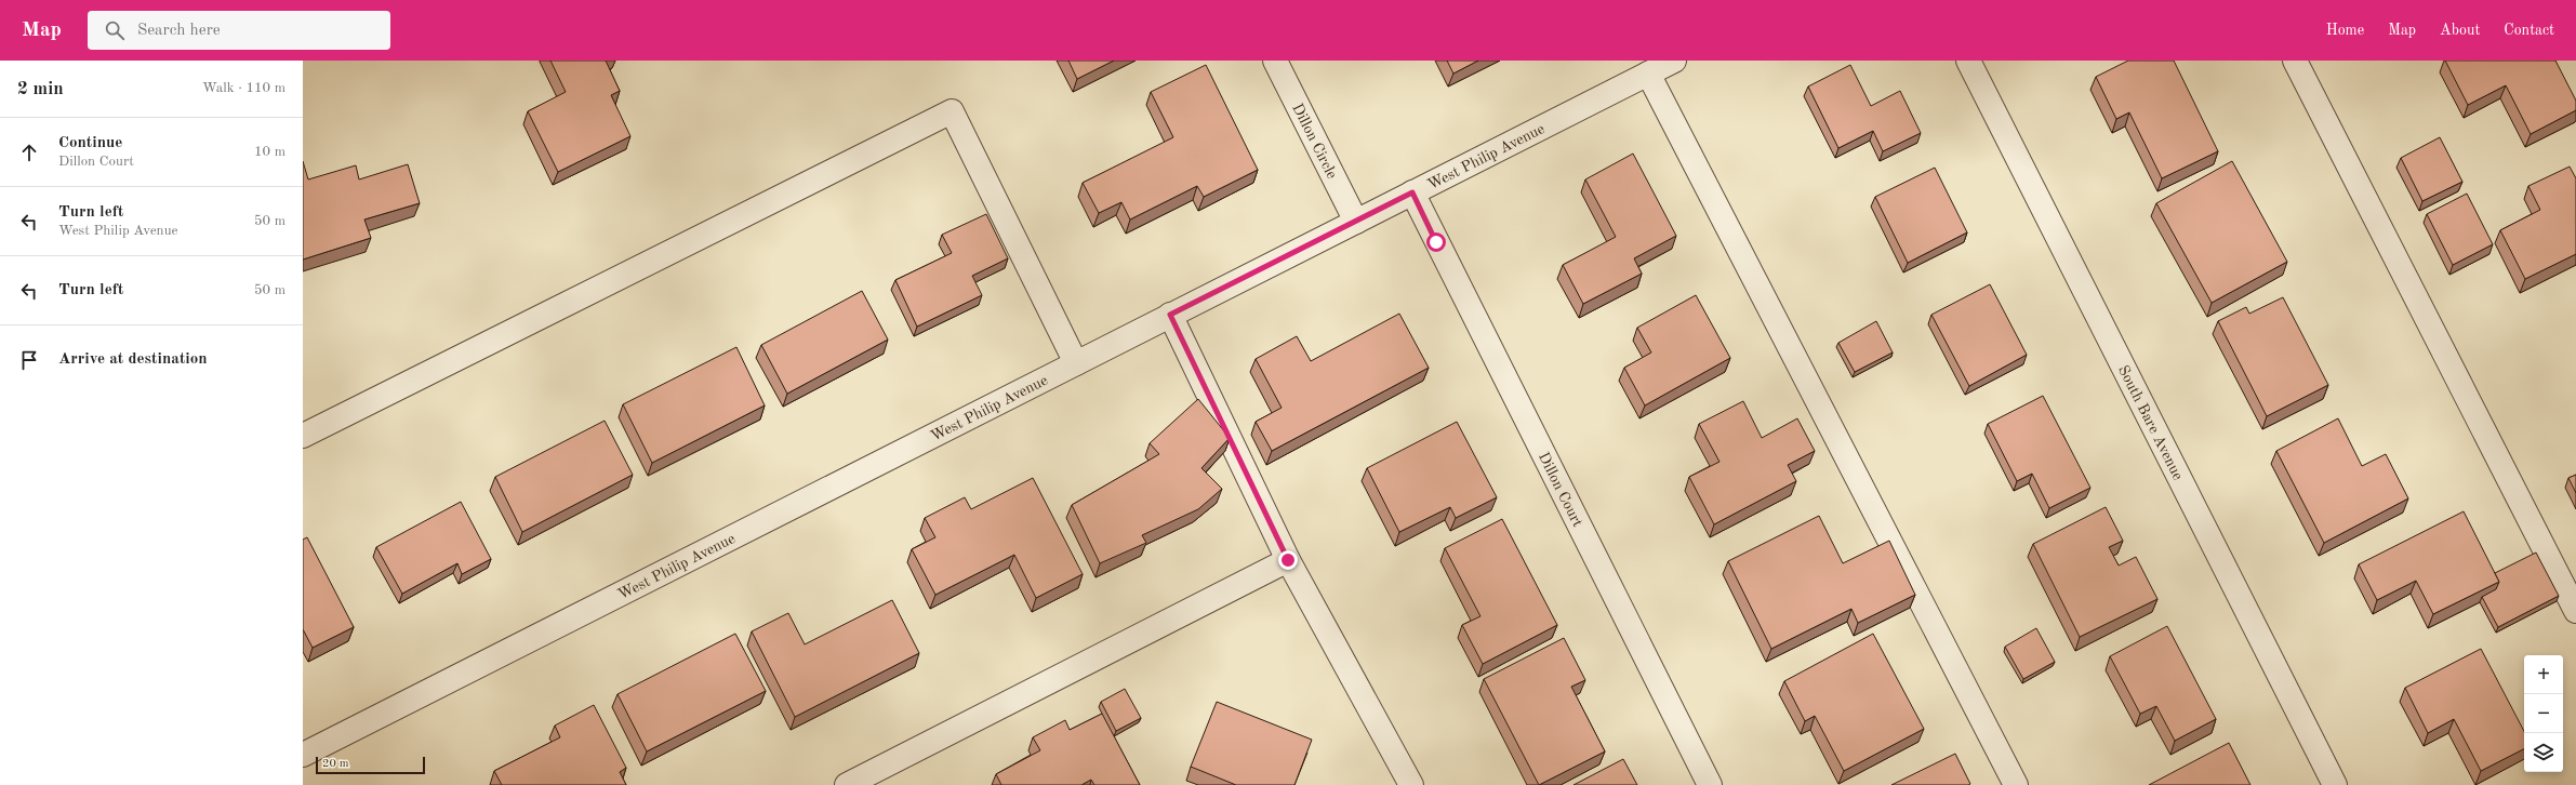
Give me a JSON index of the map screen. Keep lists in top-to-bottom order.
{
  "streets": {
    "street": [
      "Dillon Circle",
      "West Philip Avenue",
      "South Bare Avenue",
      "Dillon Court"
    ]
  },
  "crossings": [
    ["Dillon Circle", "West Philip Avenue"],
    ["West Philip Avenue", "Dillon Court"]
  ],
  "scale_bar": "20 m",
  "page": {
    "header": "Map",
    "search": "Search here",
    "nav": [
      "Home",
      "Map",
      "About",
      "Contact"
    ],
    "heading": ["2 min", "Walk · 110 m"],
    "list": [
      ["Continue", "Dillon Court", "10 m"],
      ["Turn left", "West Philip Avenue", "50 m"],
      ["Turn left", "50 m"],
      "Arrive at destination"
    ],
    "map_buttons": ["+", "−"],
    "scale": "20 m"
  }
}
